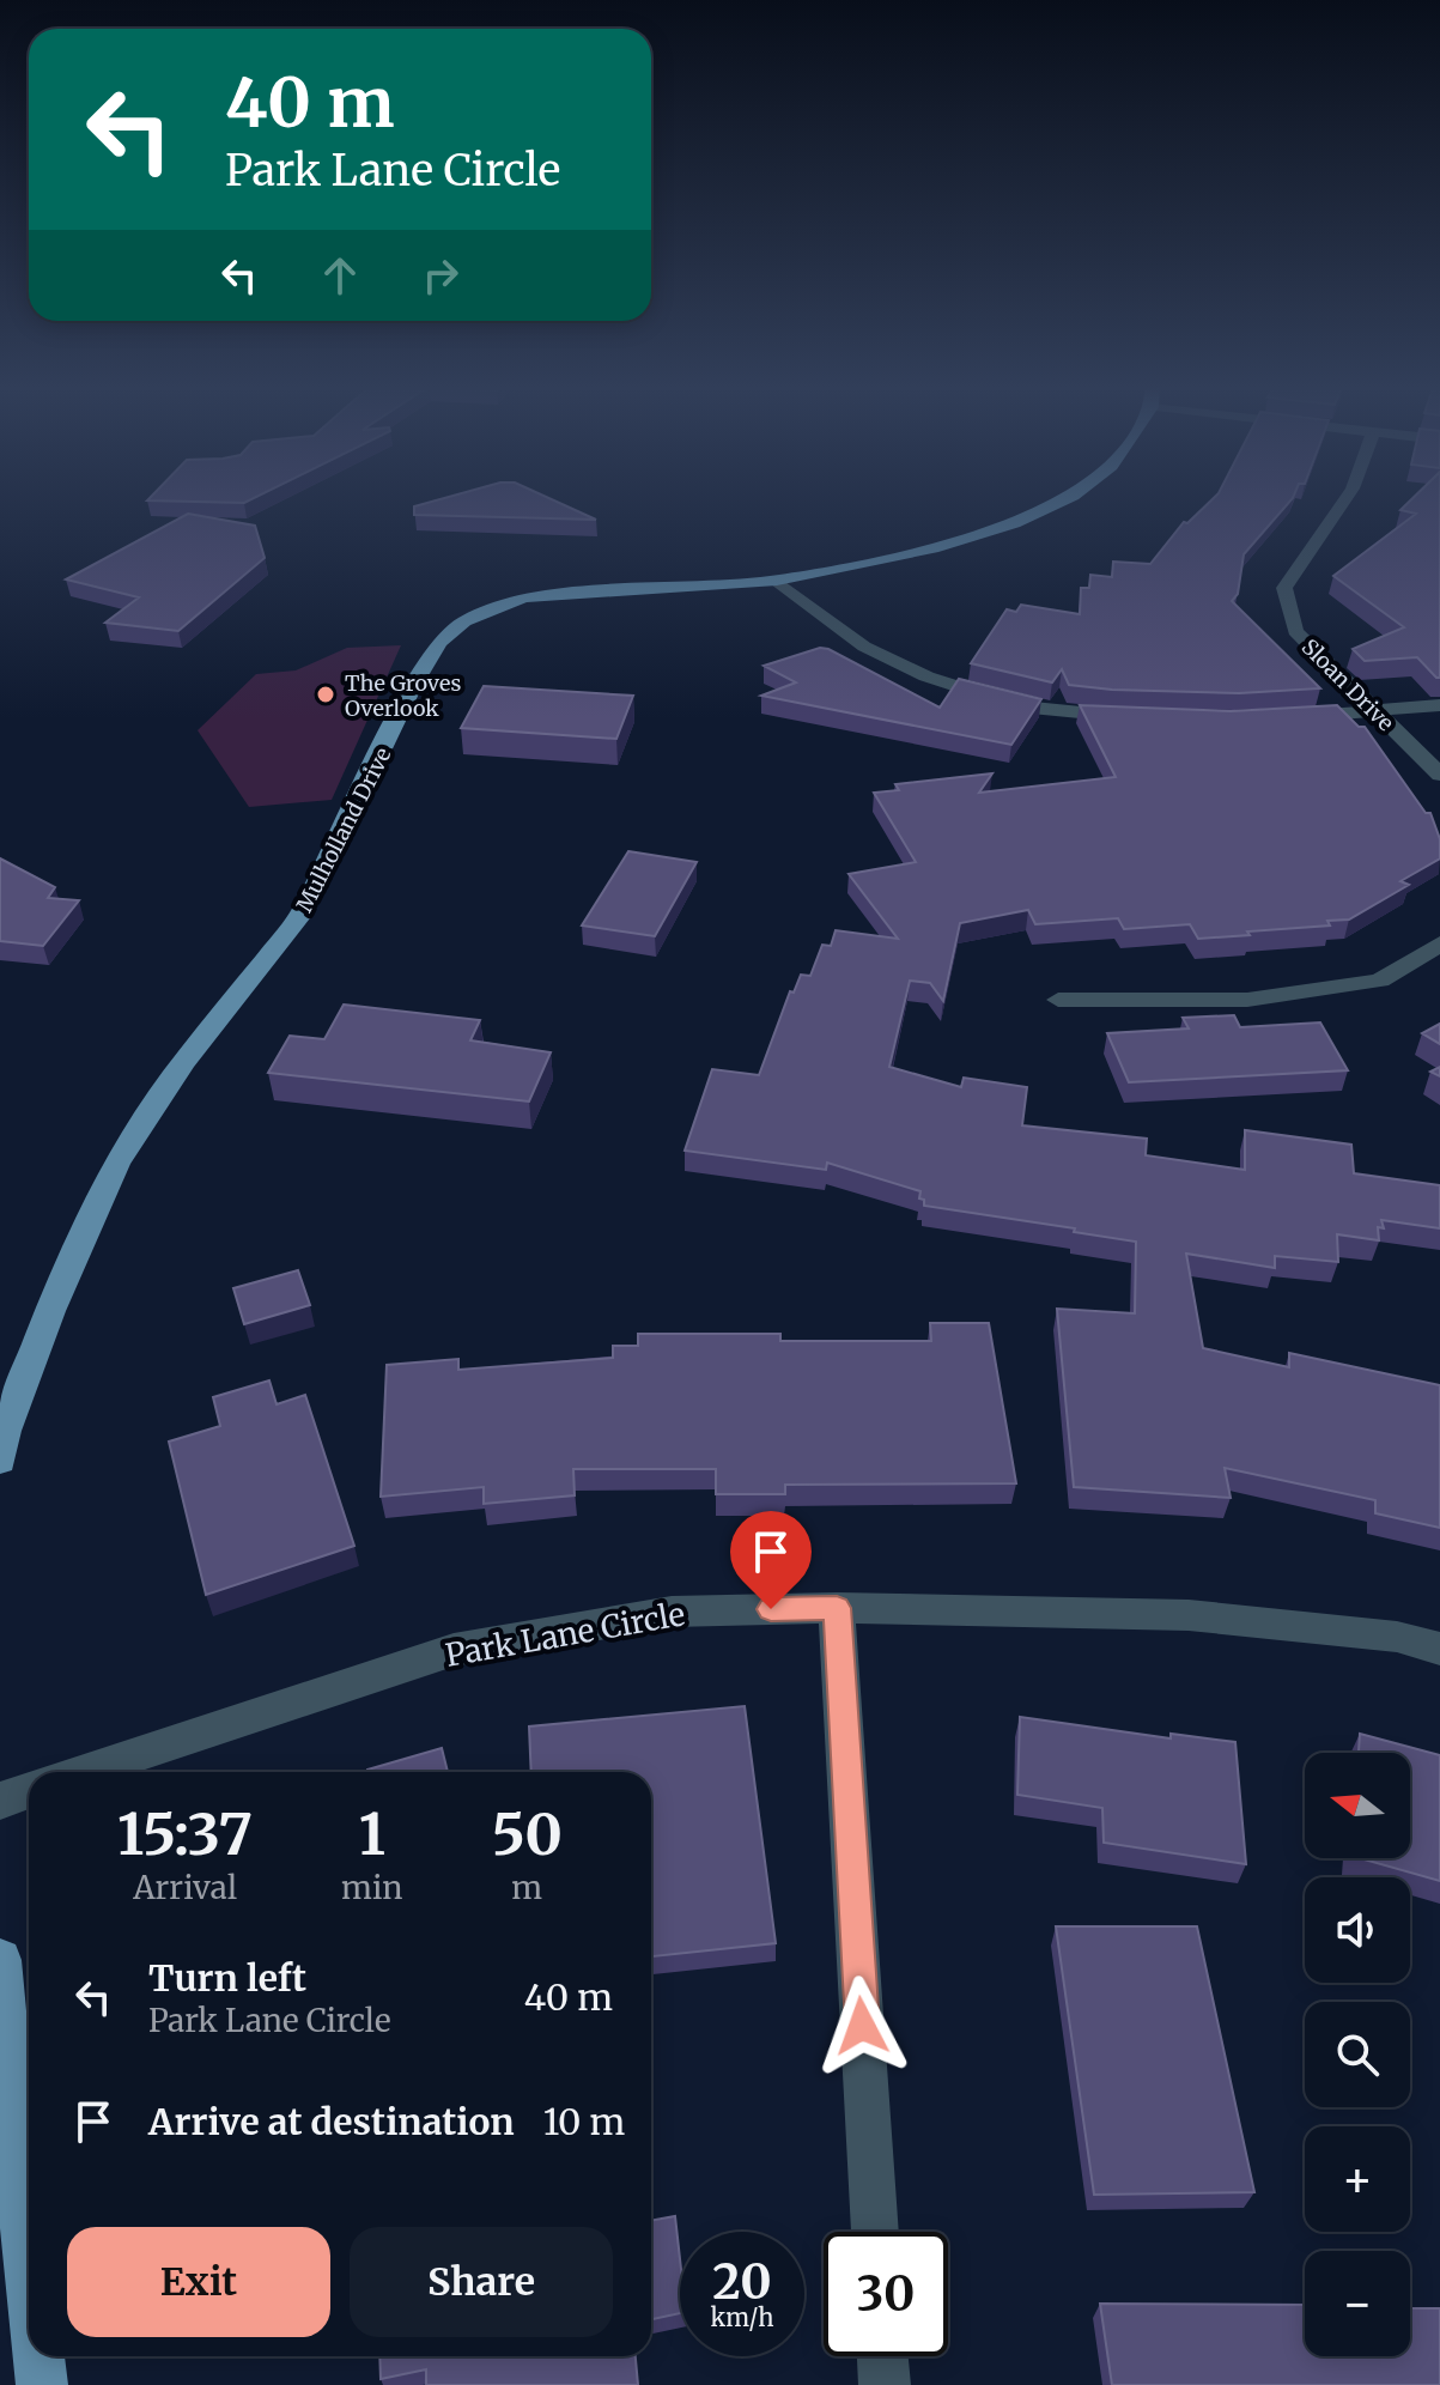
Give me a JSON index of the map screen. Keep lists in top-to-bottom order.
{
  "streets": {
    "main road": ["Mulholland Drive"],
    "street": ["Sloan Drive", "Park Lane Circle"]
  },
  "places": ["The Groves Overlook"],
  "north": "left",
  "page": {
    "turn": ["40 m", "Park Lane Circle"],
    "map_buttons": ["+", "−"],
    "eta": [
      "15:37",
      "Arrival",
      "1",
      "min",
      "50",
      "m"
    ],
    "list": [
      {
        "name": "Turn left",
        "note": "Park Lane Circle",
        "value": "40 m"
      },
      {
        "name": "Arrive at destination",
        "value": "10 m"
      }
    ],
    "buttons": ["Exit", "Share"],
    "speed": "20 km/h",
    "limit": "30"
  }
}
